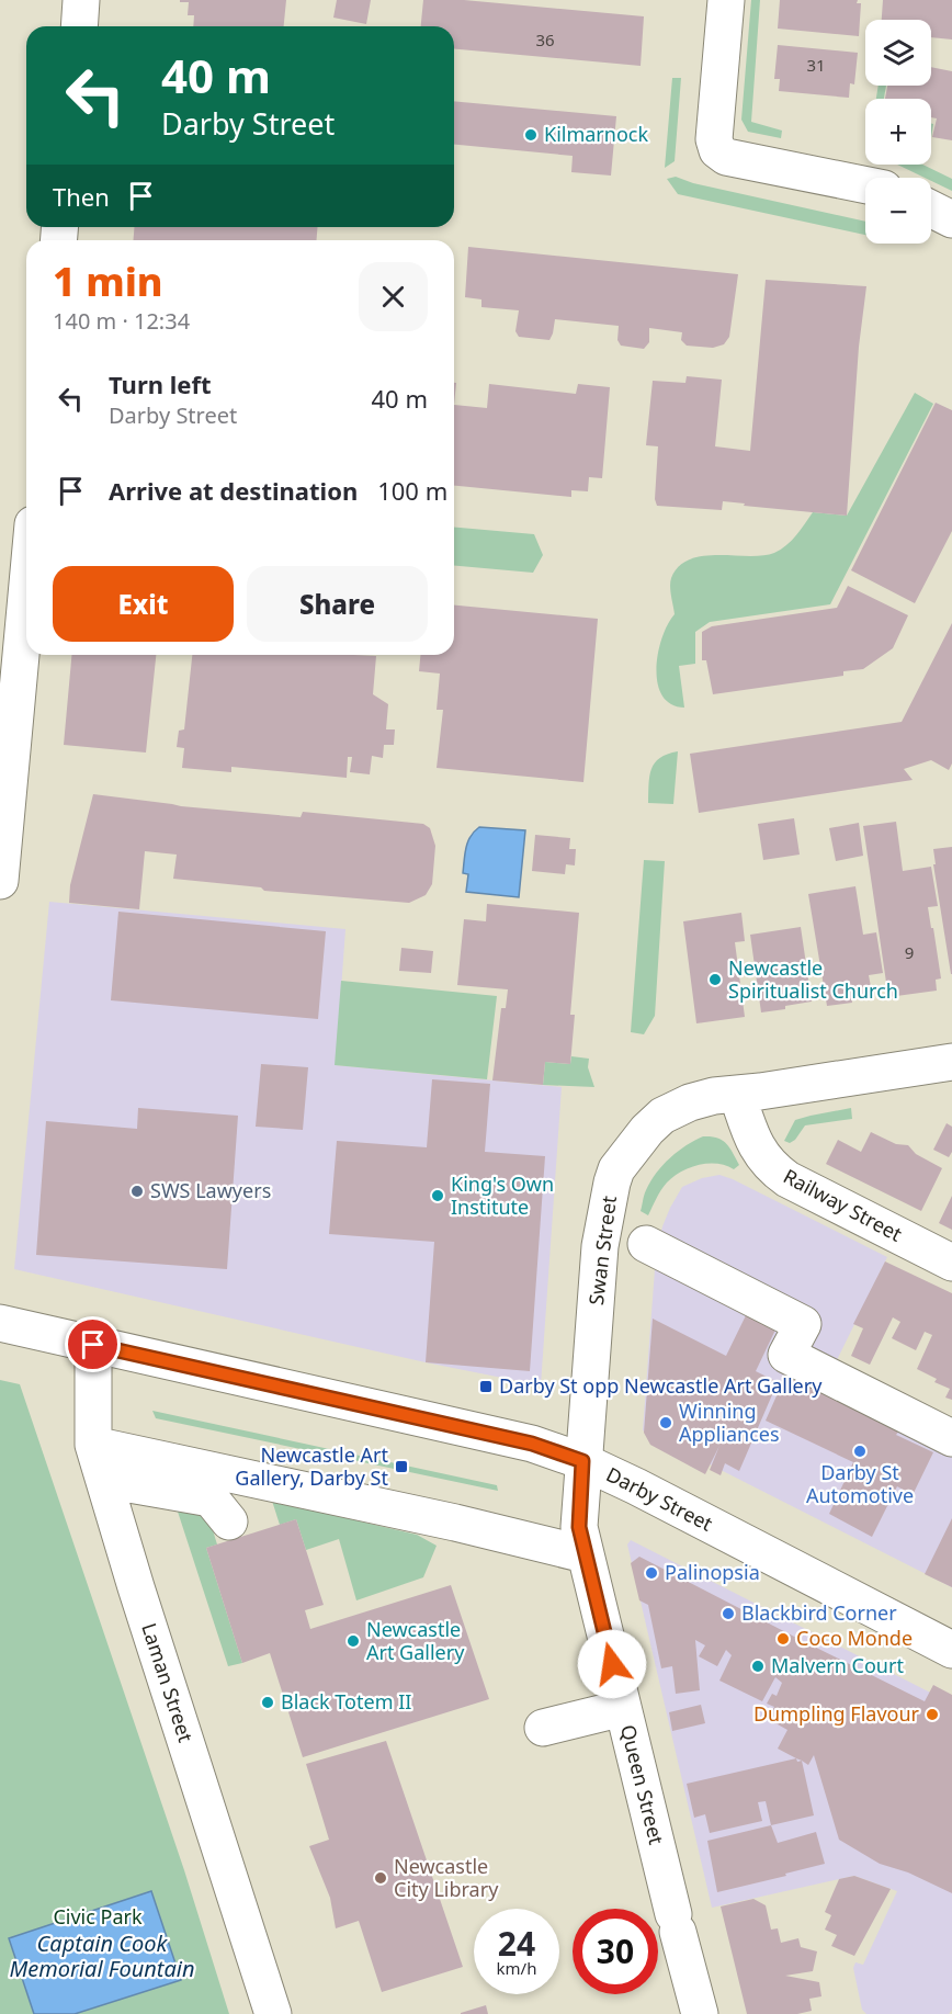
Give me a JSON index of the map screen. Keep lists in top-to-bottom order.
{
  "streets": {
    "street": [
      "Railway Street",
      "Swan Street",
      "Darby Street",
      "Laman Street",
      "Queen Street"
    ]
  },
  "crossings": [
    ["Railway Street", "Swan Street"],
    ["Swan Street", "Darby Street"],
    ["Swan Street", "Queen Street"],
    ["Darby Street", "Laman Street"],
    ["Darby Street", "Queen Street"]
  ],
  "water": ["Captain Cook Memorial Fountain"],
  "parks": ["Civic Park"],
  "places": {
    "other": [
      "Kilmarnock",
      "Newcastle Spiritualist Church",
      "SWS Lawyers",
      "King's Own Institute",
      "Winning Appliances",
      "Darby St Automotive",
      "Palinopsia",
      "Blackbird Corner",
      "Coco Monde",
      "Newcastle Art Gallery",
      "Malvern Court",
      "Black Totem II",
      "Dumpling Flavour",
      "Newcastle City Library"
    ],
    "transit": ["Darby St opp Newcastle Art Gallery", "Newcastle Art Gallery, Darby St"]
  },
  "house_numbers": ["36", "31", "9"],
  "page": {
    "map_buttons": ["+", "−"],
    "turn": ["40 m", "Darby Street"],
    "then": "Then",
    "heading": ["1 min", "140 m · 12:34"],
    "list": [
      {
        "name": "Turn left",
        "note": "Darby Street",
        "value": "40 m"
      },
      {
        "name": "Arrive at destination",
        "value": "100 m"
      }
    ],
    "buttons": ["Exit", "Share"],
    "speed": "24 km/h",
    "limit": "30"
  }
}
